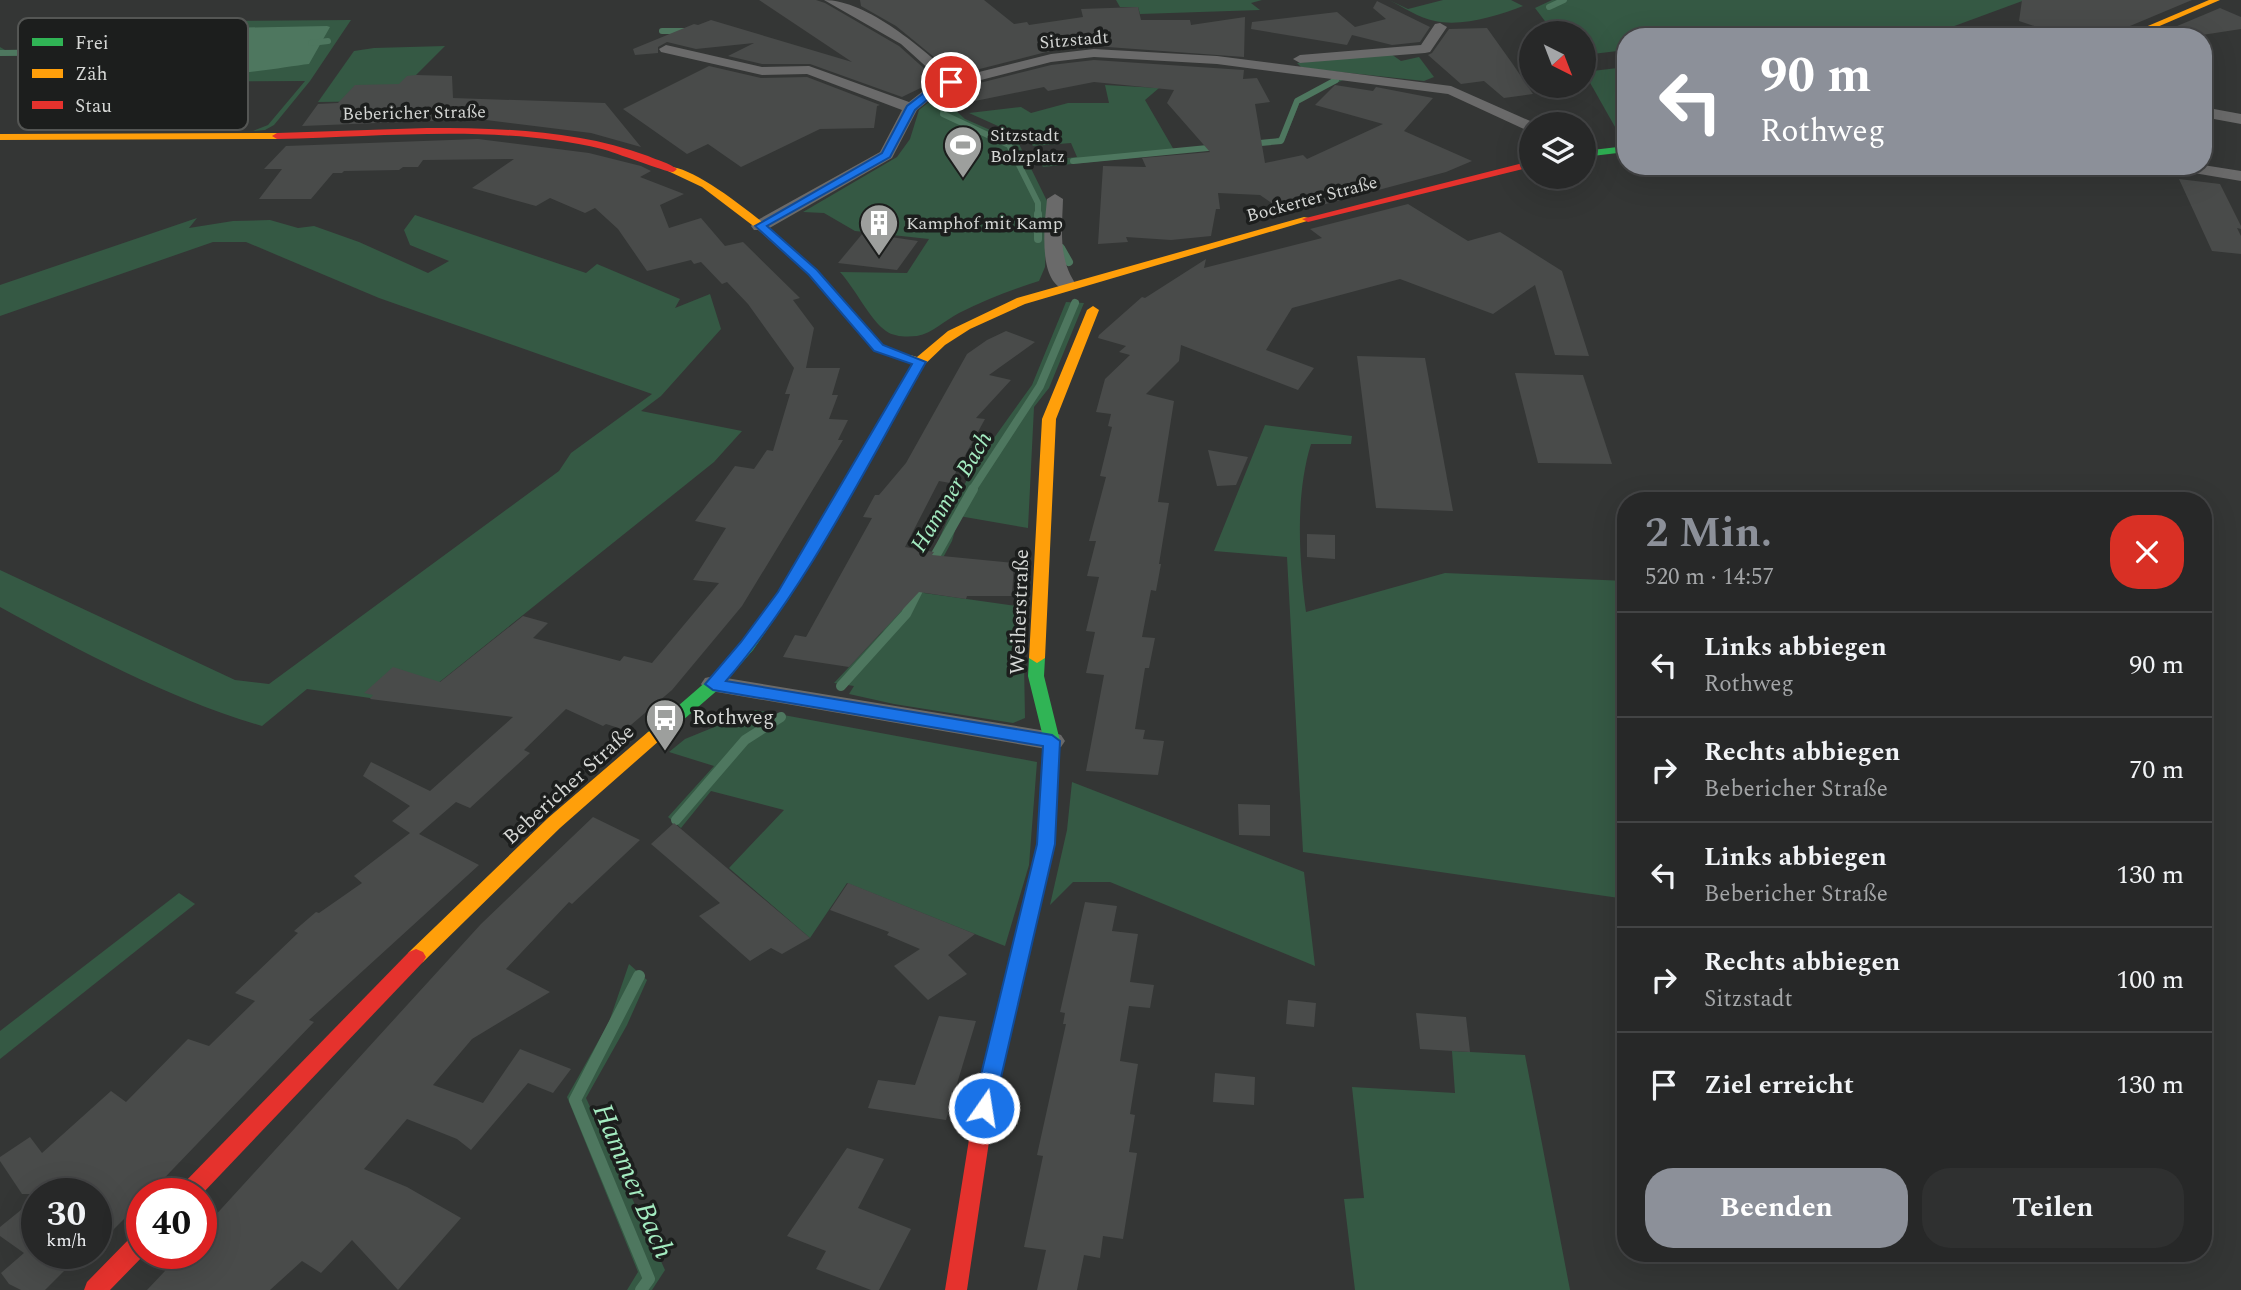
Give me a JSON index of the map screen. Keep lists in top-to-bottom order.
{
  "streets": {
    "street": [
      "Sitzstadt",
      "Bebericher Straße",
      "Bockerter Straße",
      "Weiherstraße"
    ]
  },
  "crossings": [
    ["Sitzstadt", "Bebericher Straße"],
    ["Bebericher Straße", "Bockerter Straße"]
  ],
  "water": ["Hammer Bach"],
  "places": {
    "sports": ["Sitzstadt Bolzplatz"],
    "building": ["Kamphof mit Kamp"],
    "bus stop": ["Rothweg"]
  },
  "legend": ["Frei", "Zäh", "Stau"],
  "north": "bottom right",
  "page": {
    "turn": ["90 m", "Rothweg"],
    "heading": ["2 Min.", "520 m · 14:57"],
    "list": [
      {
        "name": "Links abbiegen",
        "note": "Rothweg",
        "value": "90 m"
      },
      {
        "name": "Rechts abbiegen",
        "note": "Bebericher Straße",
        "value": "70 m"
      },
      {
        "name": "Links abbiegen",
        "note": "Bebericher Straße",
        "value": "130 m"
      },
      {
        "name": "Rechts abbiegen",
        "note": "Sitzstadt",
        "value": "100 m"
      },
      {
        "name": "Ziel erreicht",
        "value": "130 m"
      }
    ],
    "buttons": ["Beenden", "Teilen"],
    "speed": "30 km/h",
    "limit": "40"
  }
}
